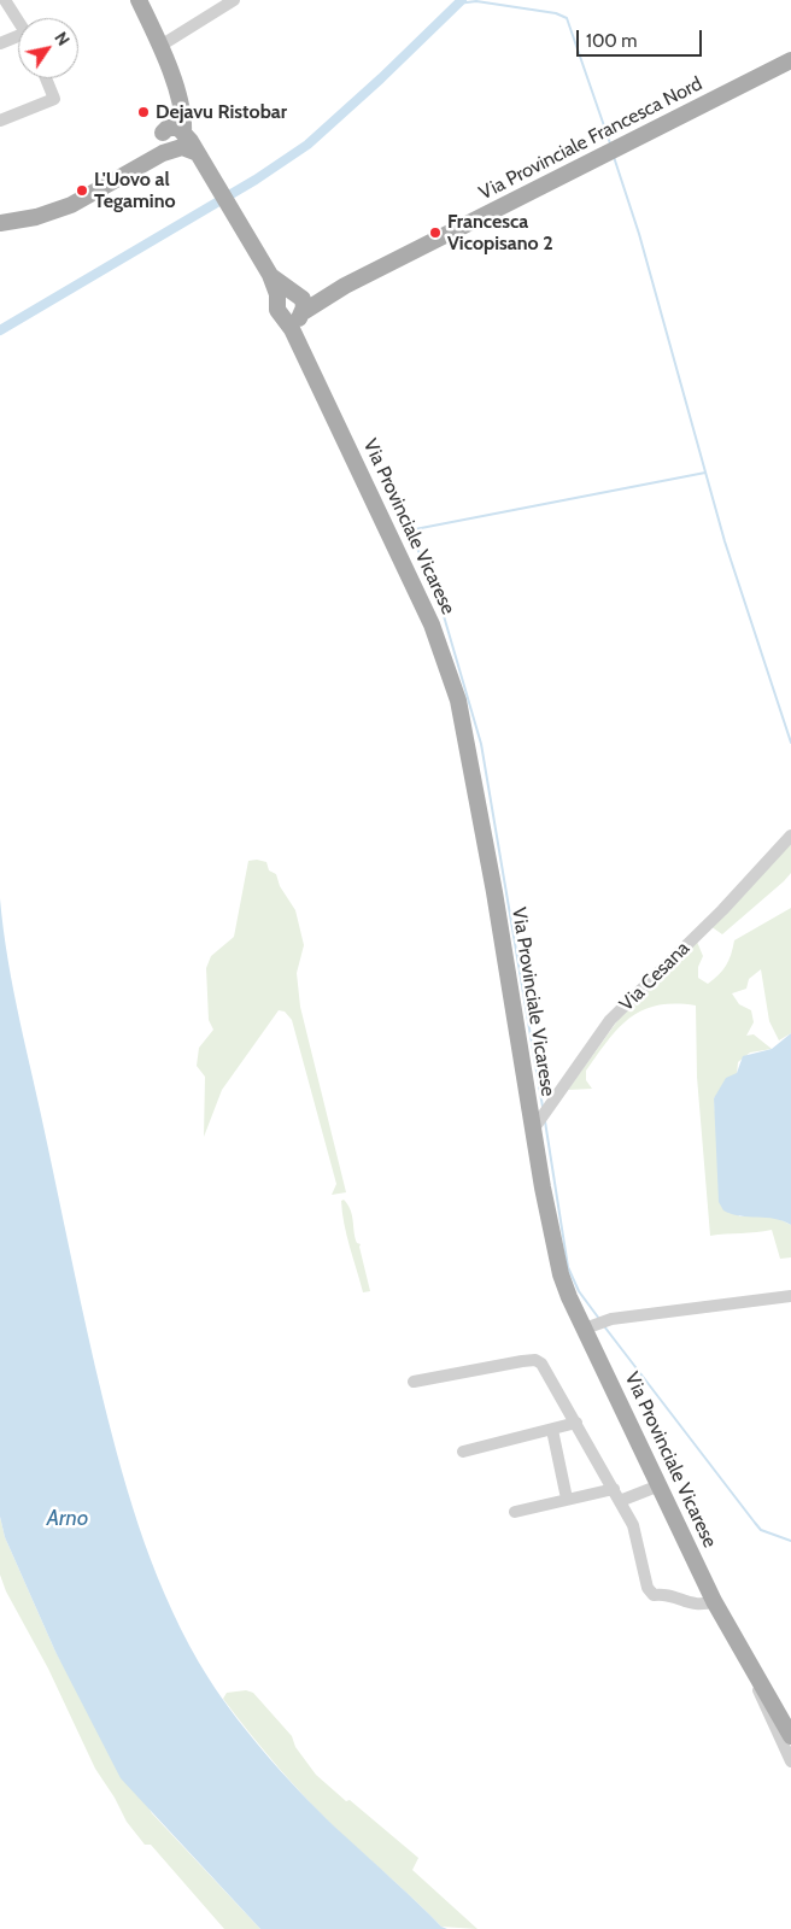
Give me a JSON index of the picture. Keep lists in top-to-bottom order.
{
  "streets": {
    "main road": ["Via Provinciale Francesca Nord", "Via Provinciale Vicarese"],
    "street": ["Via Cesana"]
  },
  "crossings": [
    ["Via Provinciale Francesca Nord", "Via Provinciale Vicarese"],
    ["Via Provinciale Vicarese", "Via Cesana"]
  ],
  "water": ["Arno"],
  "places": ["Dejavu Ristobar", "L'Uovo al Tegamino", "Francesca Vicopisano 2"],
  "scale_bar": "100 m",
  "north": "top right"
}
